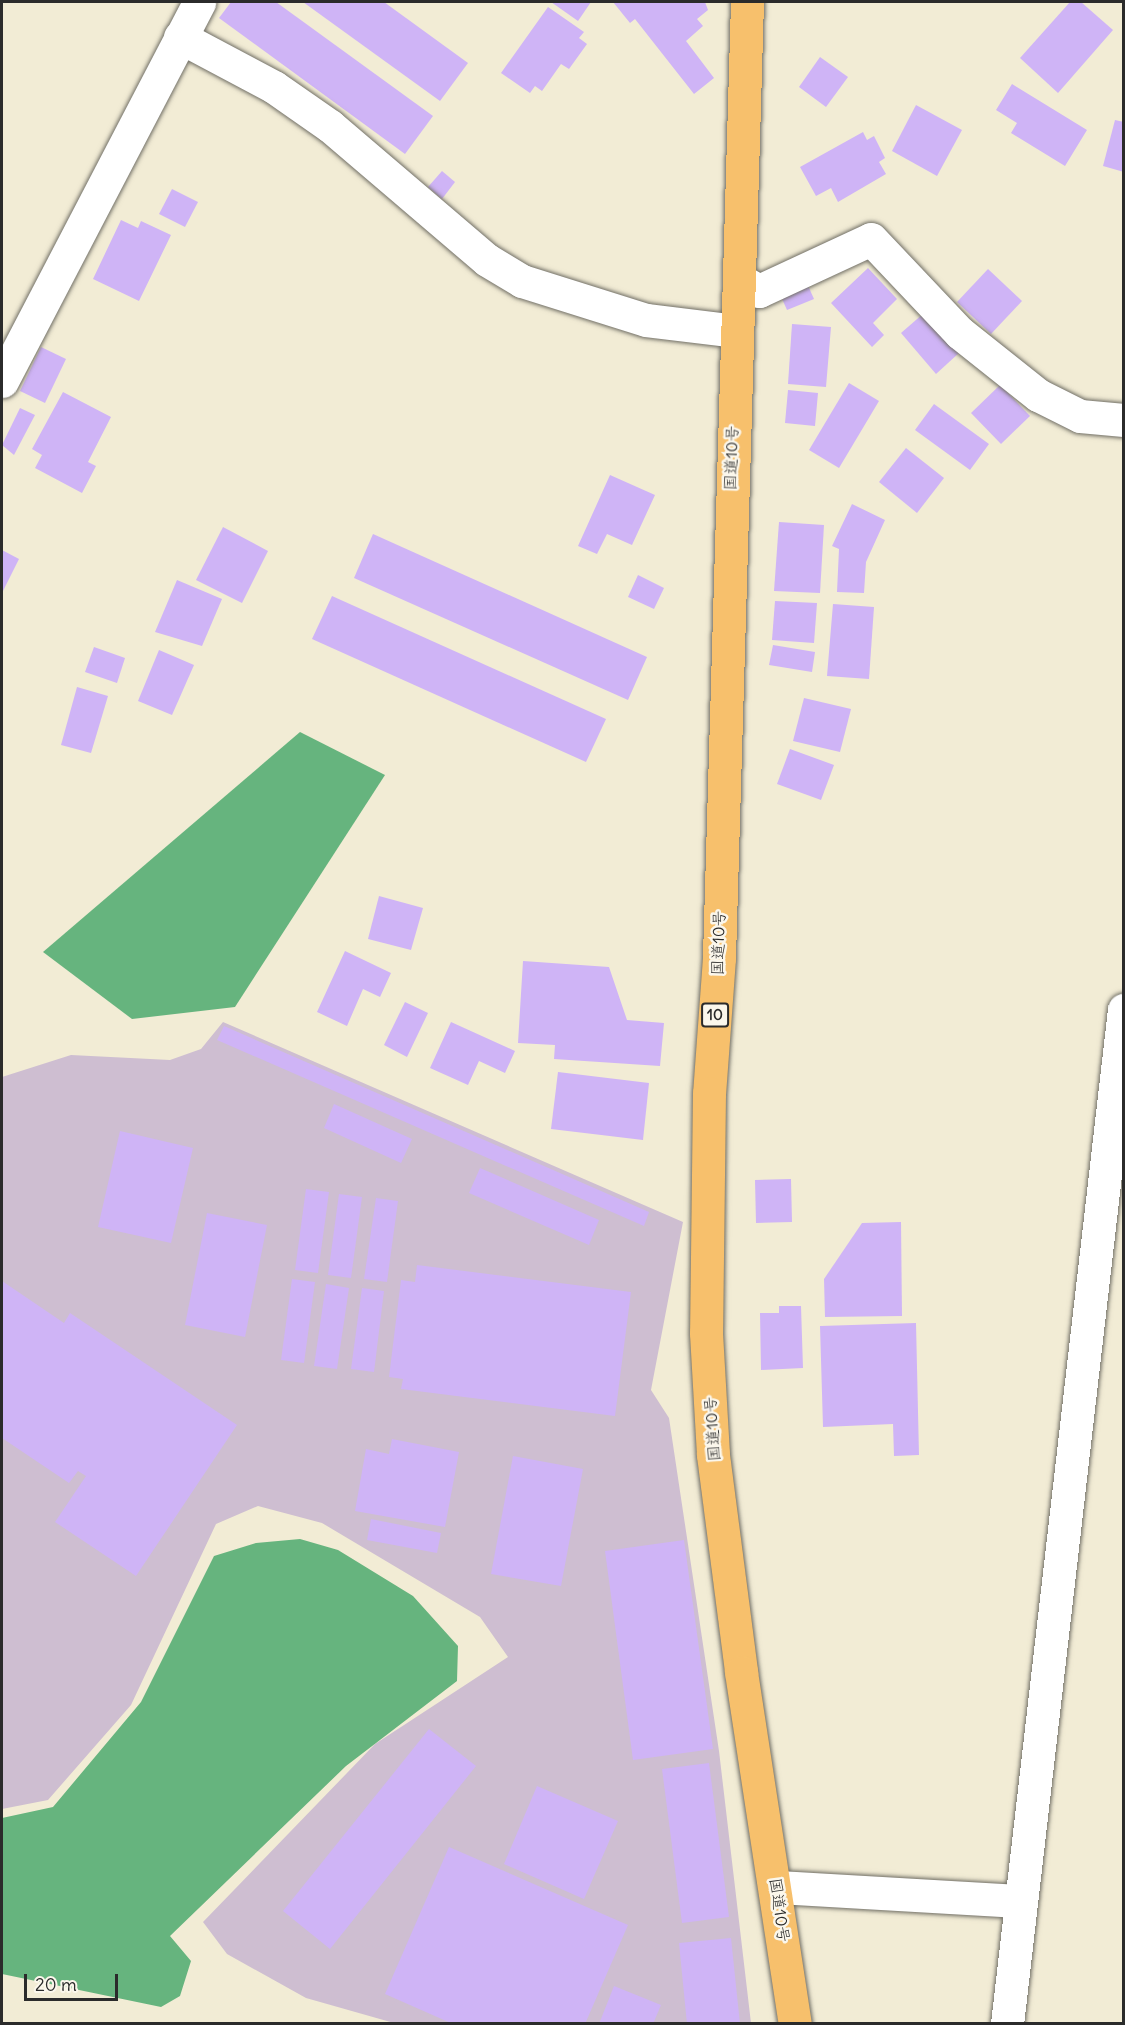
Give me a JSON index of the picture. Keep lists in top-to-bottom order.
{
  "streets": {
    "highway": ["国道10号", "10"]
  },
  "scale_bar": "20 m"
}
